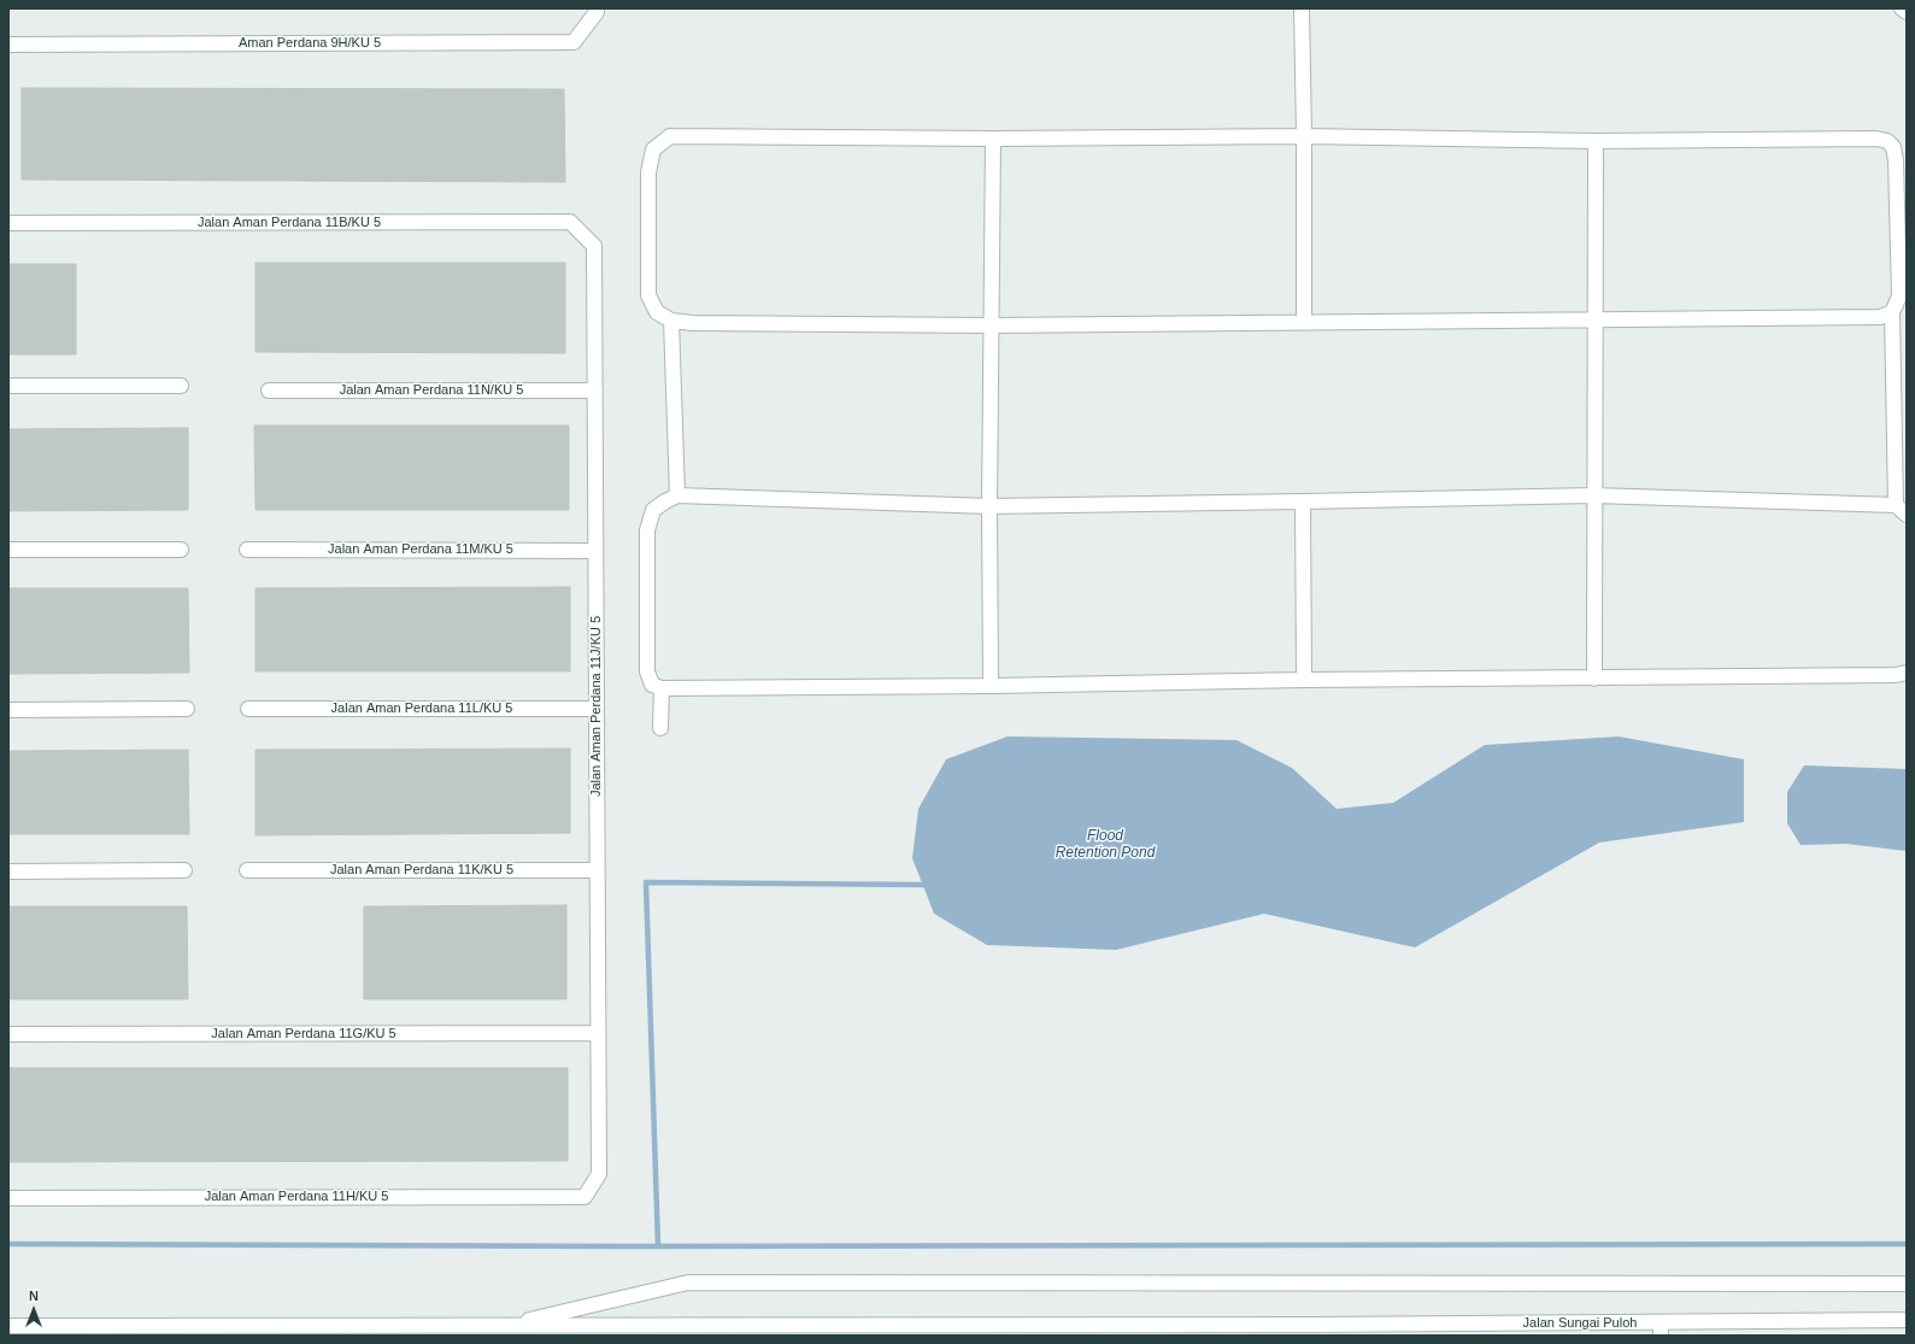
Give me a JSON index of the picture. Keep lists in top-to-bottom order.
{
  "streets": {
    "street": [
      "Aman Perdana 9H/KU 5",
      "Jalan Aman Perdana 11B/KU 5",
      "Jalan Aman Perdana 11N/KU 5",
      "Jalan Aman Perdana 11M/KU 5",
      "Jalan Aman Perdana 11J/KU 5",
      "Jalan Aman Perdana 11L/KU 5",
      "Jalan Aman Perdana 11K/KU 5",
      "Jalan Aman Perdana 11G/KU 5",
      "Jalan Aman Perdana 11H/KU 5",
      "Jalan Sungai Puloh"
    ]
  },
  "crossings": [
    ["Jalan Aman Perdana 11B/KU 5", "Jalan Aman Perdana 11J/KU 5"],
    ["Jalan Aman Perdana 11N/KU 5", "Jalan Aman Perdana 11J/KU 5"],
    ["Jalan Aman Perdana 11M/KU 5", "Jalan Aman Perdana 11J/KU 5"],
    ["Jalan Aman Perdana 11J/KU 5", "Jalan Aman Perdana 11L/KU 5"],
    ["Jalan Aman Perdana 11J/KU 5", "Jalan Aman Perdana 11K/KU 5"],
    ["Jalan Aman Perdana 11J/KU 5", "Jalan Aman Perdana 11G/KU 5"],
    ["Jalan Aman Perdana 11J/KU 5", "Jalan Aman Perdana 11H/KU 5"]
  ],
  "water": ["Flood Retention Pond"],
  "north": "top"
}
